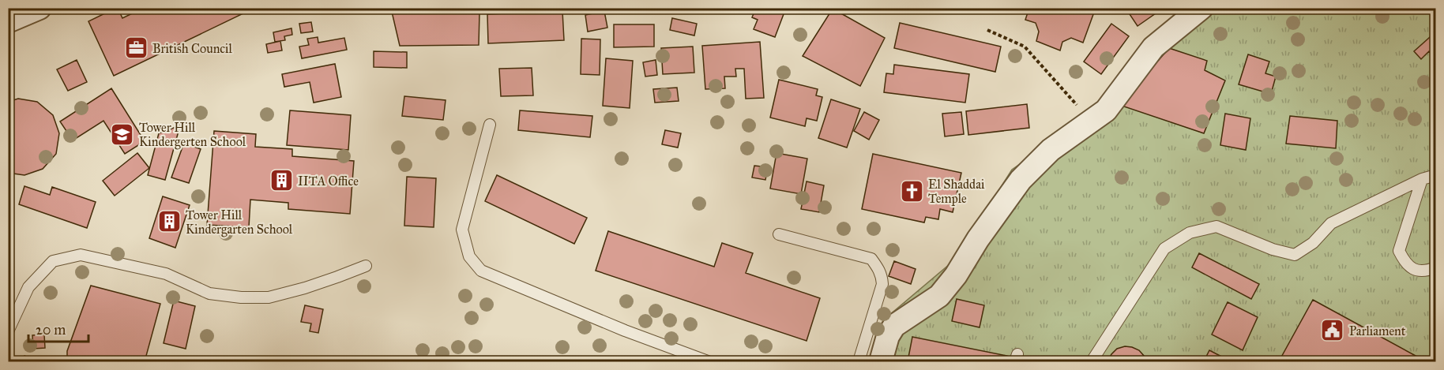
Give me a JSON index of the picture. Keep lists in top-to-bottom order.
{
  "places": {
    "office": ["British Council"],
    "school or university": ["Tower Hill Kindergerten School"],
    "building": ["IITA Office", "Tower Hill Kindergarten School"],
    "church": ["El Shaddai Temple"],
    "public building": ["Parliament"]
  },
  "scale_bar": "20 m"
}
